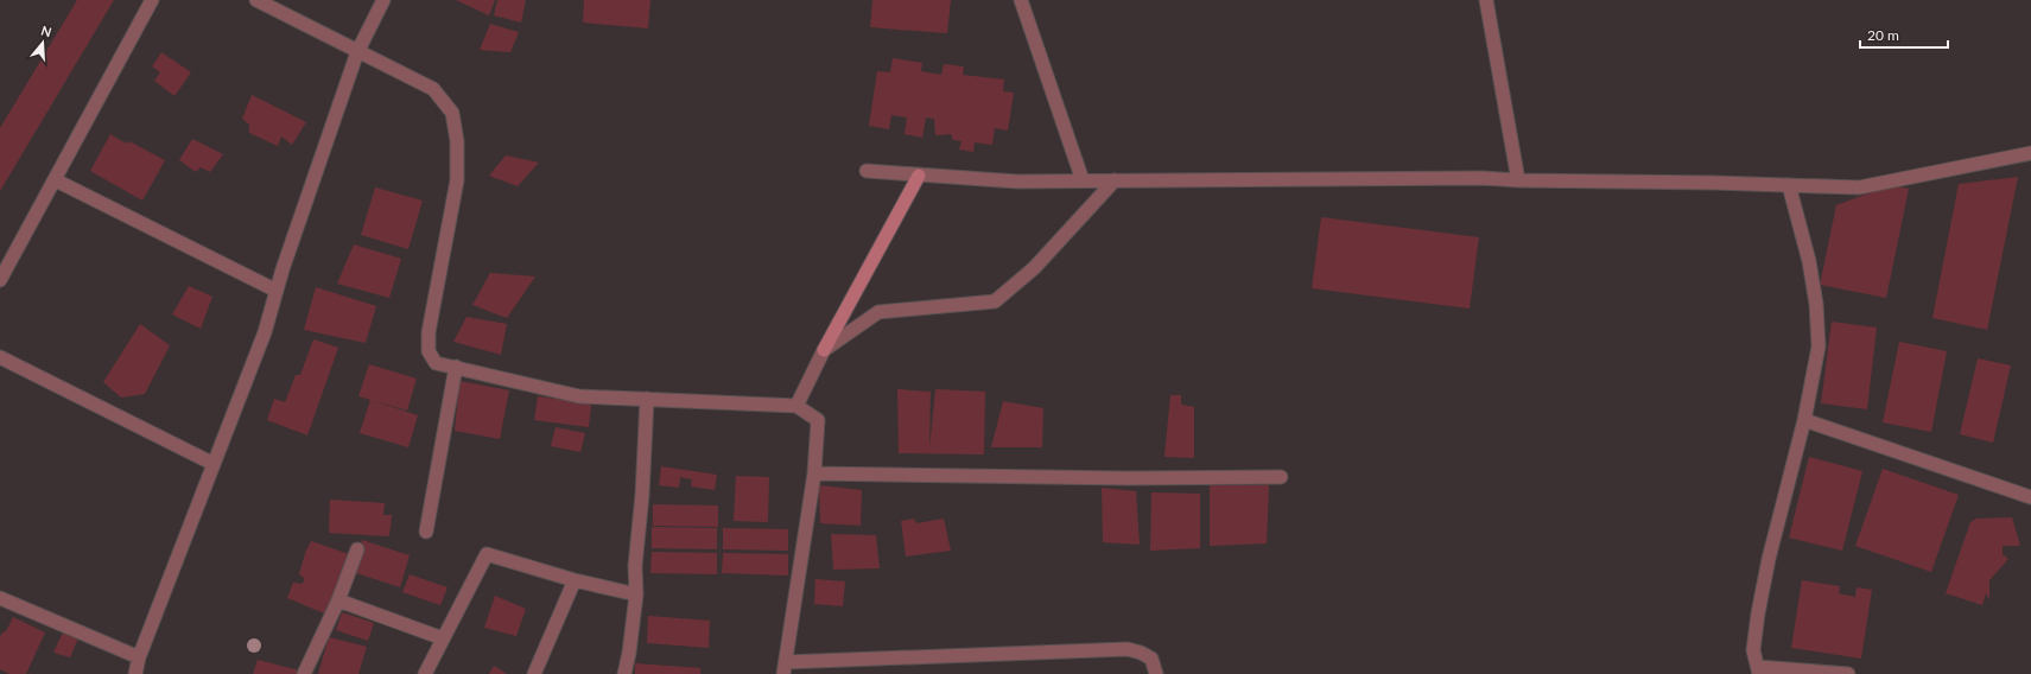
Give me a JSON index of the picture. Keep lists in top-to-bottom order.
{
  "scale_bar": "20 m",
  "north": "top"
}
